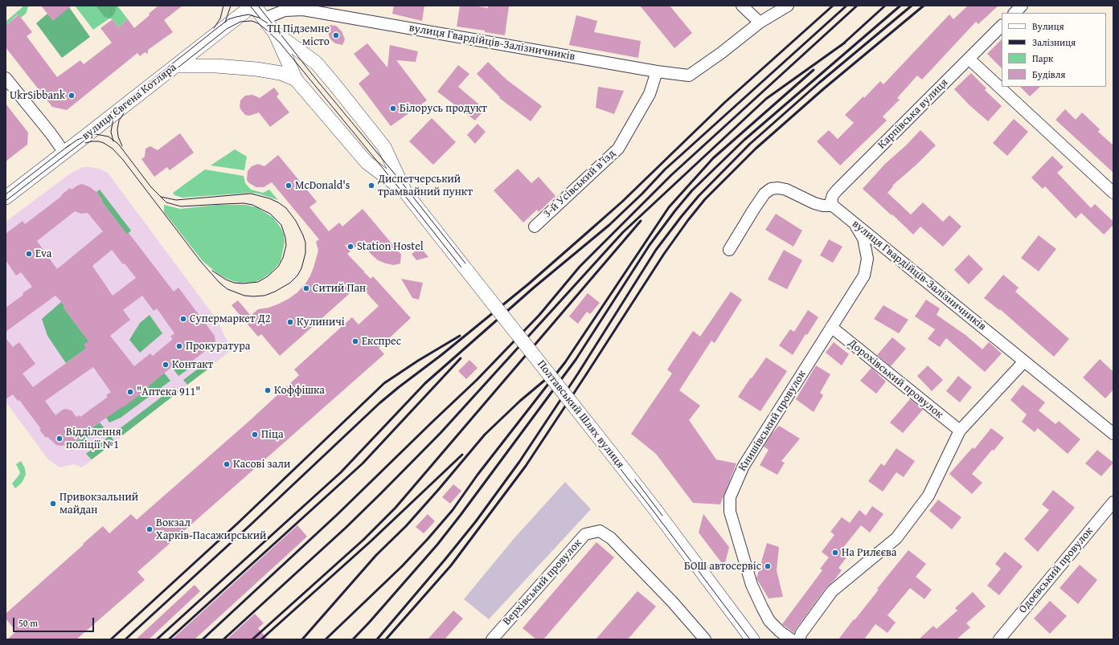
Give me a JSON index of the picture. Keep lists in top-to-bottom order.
{
  "streets": {
    "main road": ["вулиця Євгена Котляра", "Полтавський Шлях вулиця"],
    "street": [
      "вулиця Гвардійців-Залізничників",
      "Карпівська вулиця",
      "3-й Усівський в’їзд",
      "Дорохівський провулок",
      "Книшівський провулок",
      "Одоєвський провулок",
      "Верхівський провулок"
    ]
  },
  "crossings": [
    ["вулиця Гвардійців-Залізничників", "Карпівська вулиця"],
    ["вулиця Гвардійців-Залізничників", "3-й Усівський в’їзд"],
    ["вулиця Гвардійців-Залізничників", "Полтавський Шлях вулиця"],
    ["вулиця Гвардійців-Залізничників", "Книшівський провулок"],
    ["вулиця Євгена Котляра", "Полтавський Шлях вулиця"],
    ["Дорохівський провулок", "Книшівський провулок"]
  ],
  "places": [
    "ТЦ Підземне місто",
    "UkrSibbank",
    "Білорусь продукт",
    "McDonald's",
    "Диспетчерський трамвайний пункт",
    "Station Hostel",
    "Eva",
    "Ситий Пан",
    "Супермаркет Д2",
    "Кулиничі",
    "Експрес",
    "Прокуратура",
    "Контакт",
    "Коффішка",
    "\"Аптека 911\"",
    "Піца",
    "Відділення поліції №1",
    "Касові зали",
    "Привокзальний майдан",
    "Вокзал Харків-Пасажирський",
    "На Рилєєва",
    "БОШ автосервіс"
  ],
  "legend": [
    "Вулиця",
    "Залізниця",
    "Парк",
    "Будівля"
  ],
  "scale_bar": "50 m"
}
